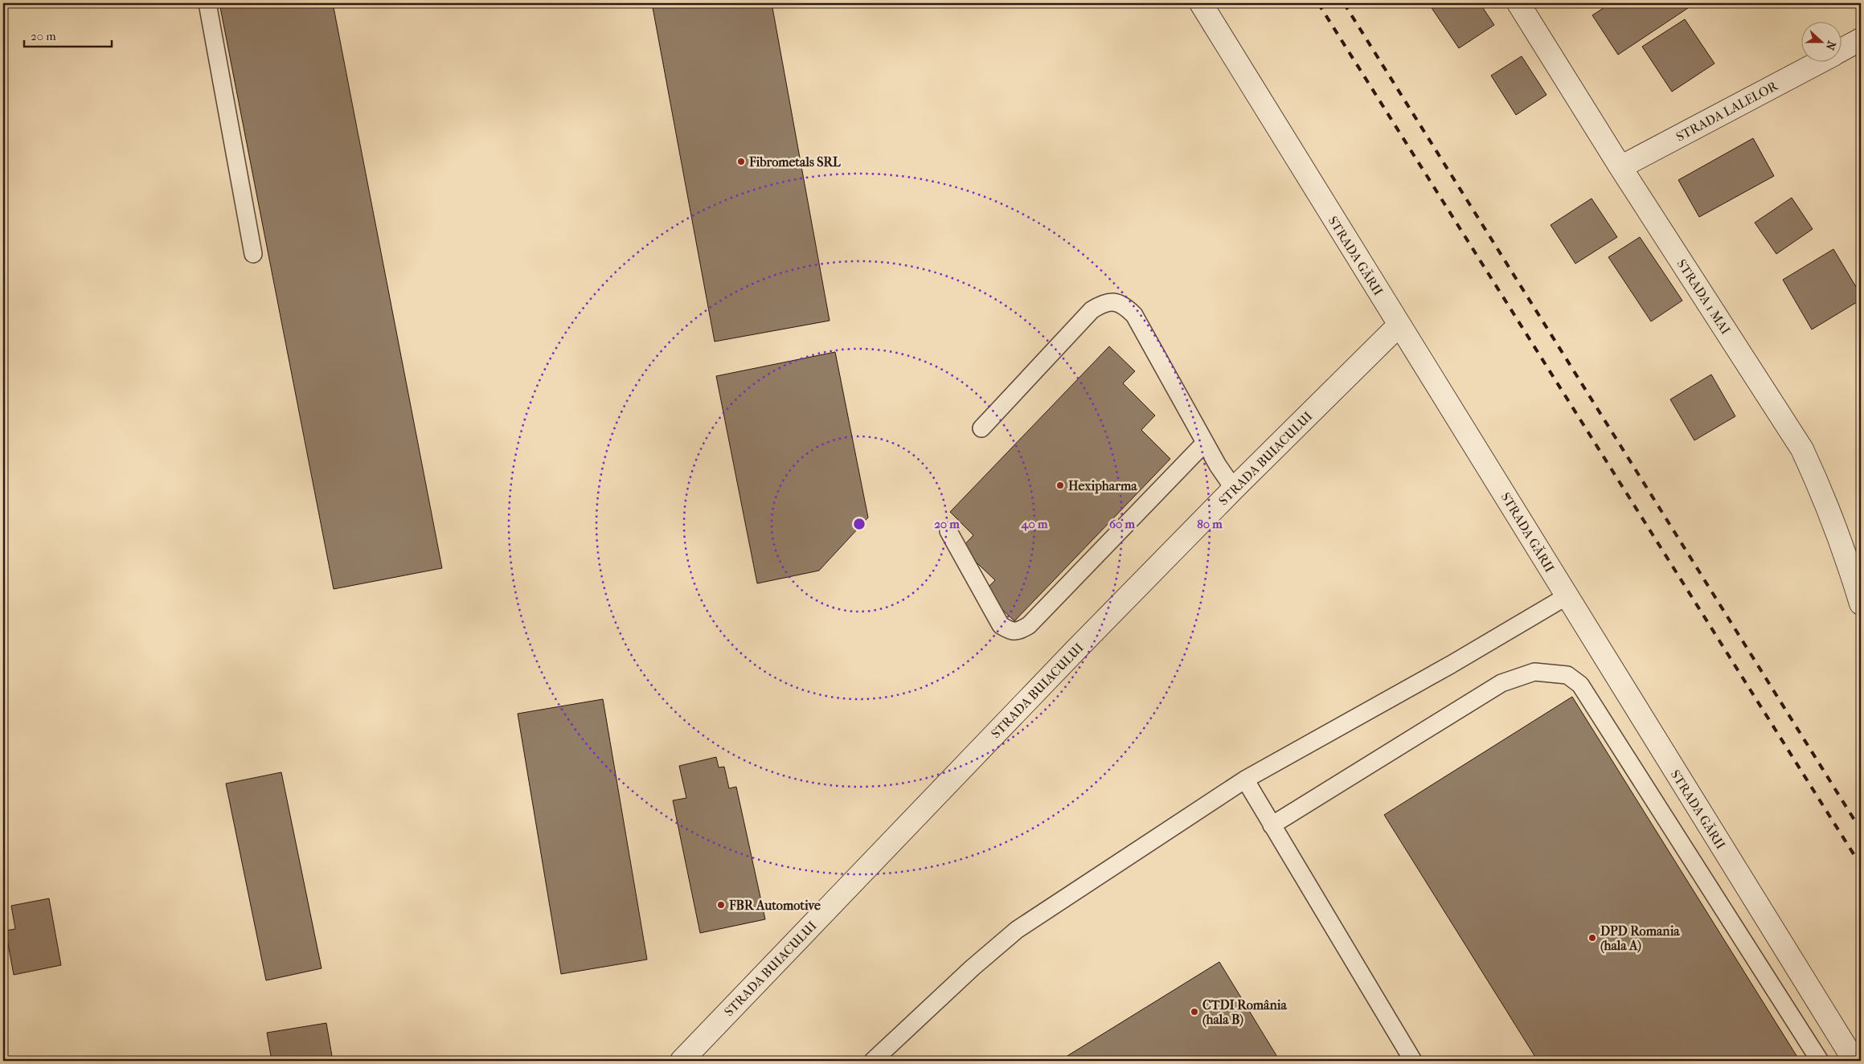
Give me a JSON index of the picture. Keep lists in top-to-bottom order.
{
  "streets": {
    "street": [
      "STRADA LALELOR",
      "STRADA GĂRII",
      "STRADA 1 MAI",
      "STRADA BUIACULUI"
    ]
  },
  "crossings": [
    ["STRADA LALELOR", "STRADA 1 MAI"],
    ["STRADA GĂRII", "STRADA BUIACULUI"]
  ],
  "places": [
    "Fibrometals SRL",
    "Hexipharma",
    "FBR Automotive",
    "DPD Romania (hala A)",
    "CTDI România (hala B)"
  ],
  "scale_bar": "20 m",
  "north": "right",
  "rings": [
    "20 m",
    "40 m",
    "60 m",
    "80 m"
  ]
}
